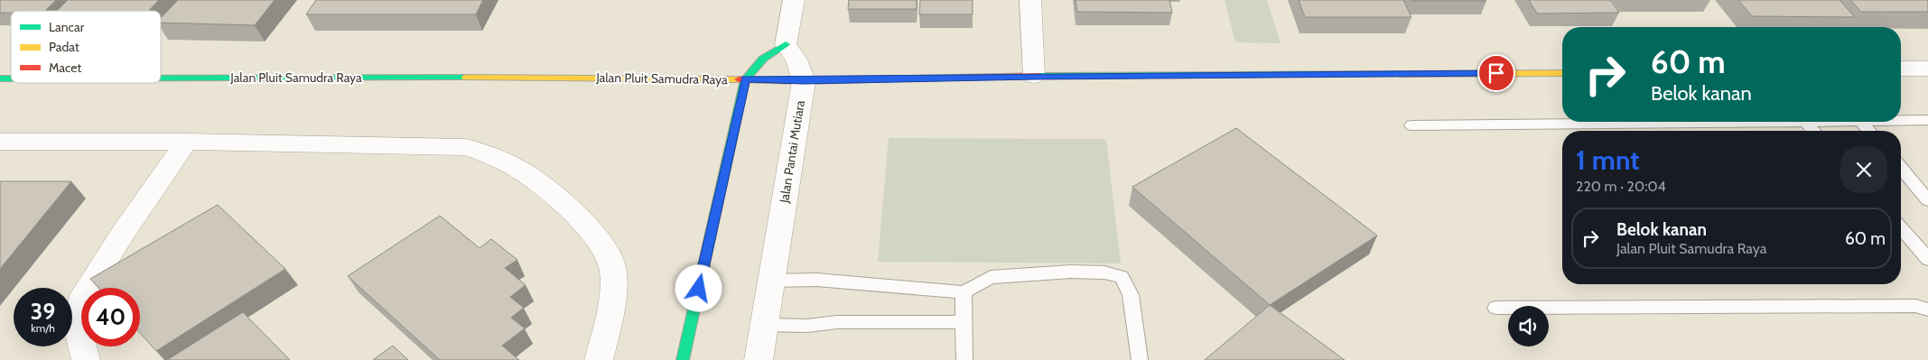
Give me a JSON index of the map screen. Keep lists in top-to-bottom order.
{
  "streets": {
    "street": ["Jalan Pluit Samudra Raya", "Jalan Pantai Mutiara"]
  },
  "crossings": [
    ["Jalan Pluit Samudra Raya", "Jalan Pantai Mutiara"]
  ],
  "legend": ["Lancar", "Padat", "Macet"],
  "page": {
    "turn": ["60 m", "Belok kanan"],
    "heading": ["1 mnt", "220 m · 20:04"],
    "list": [
      {
        "name": "Belok kanan",
        "note": "Jalan Pluit Samudra Raya",
        "value": "60 m"
      }
    ],
    "speed": "39 km/h",
    "limit": "40"
  }
}
